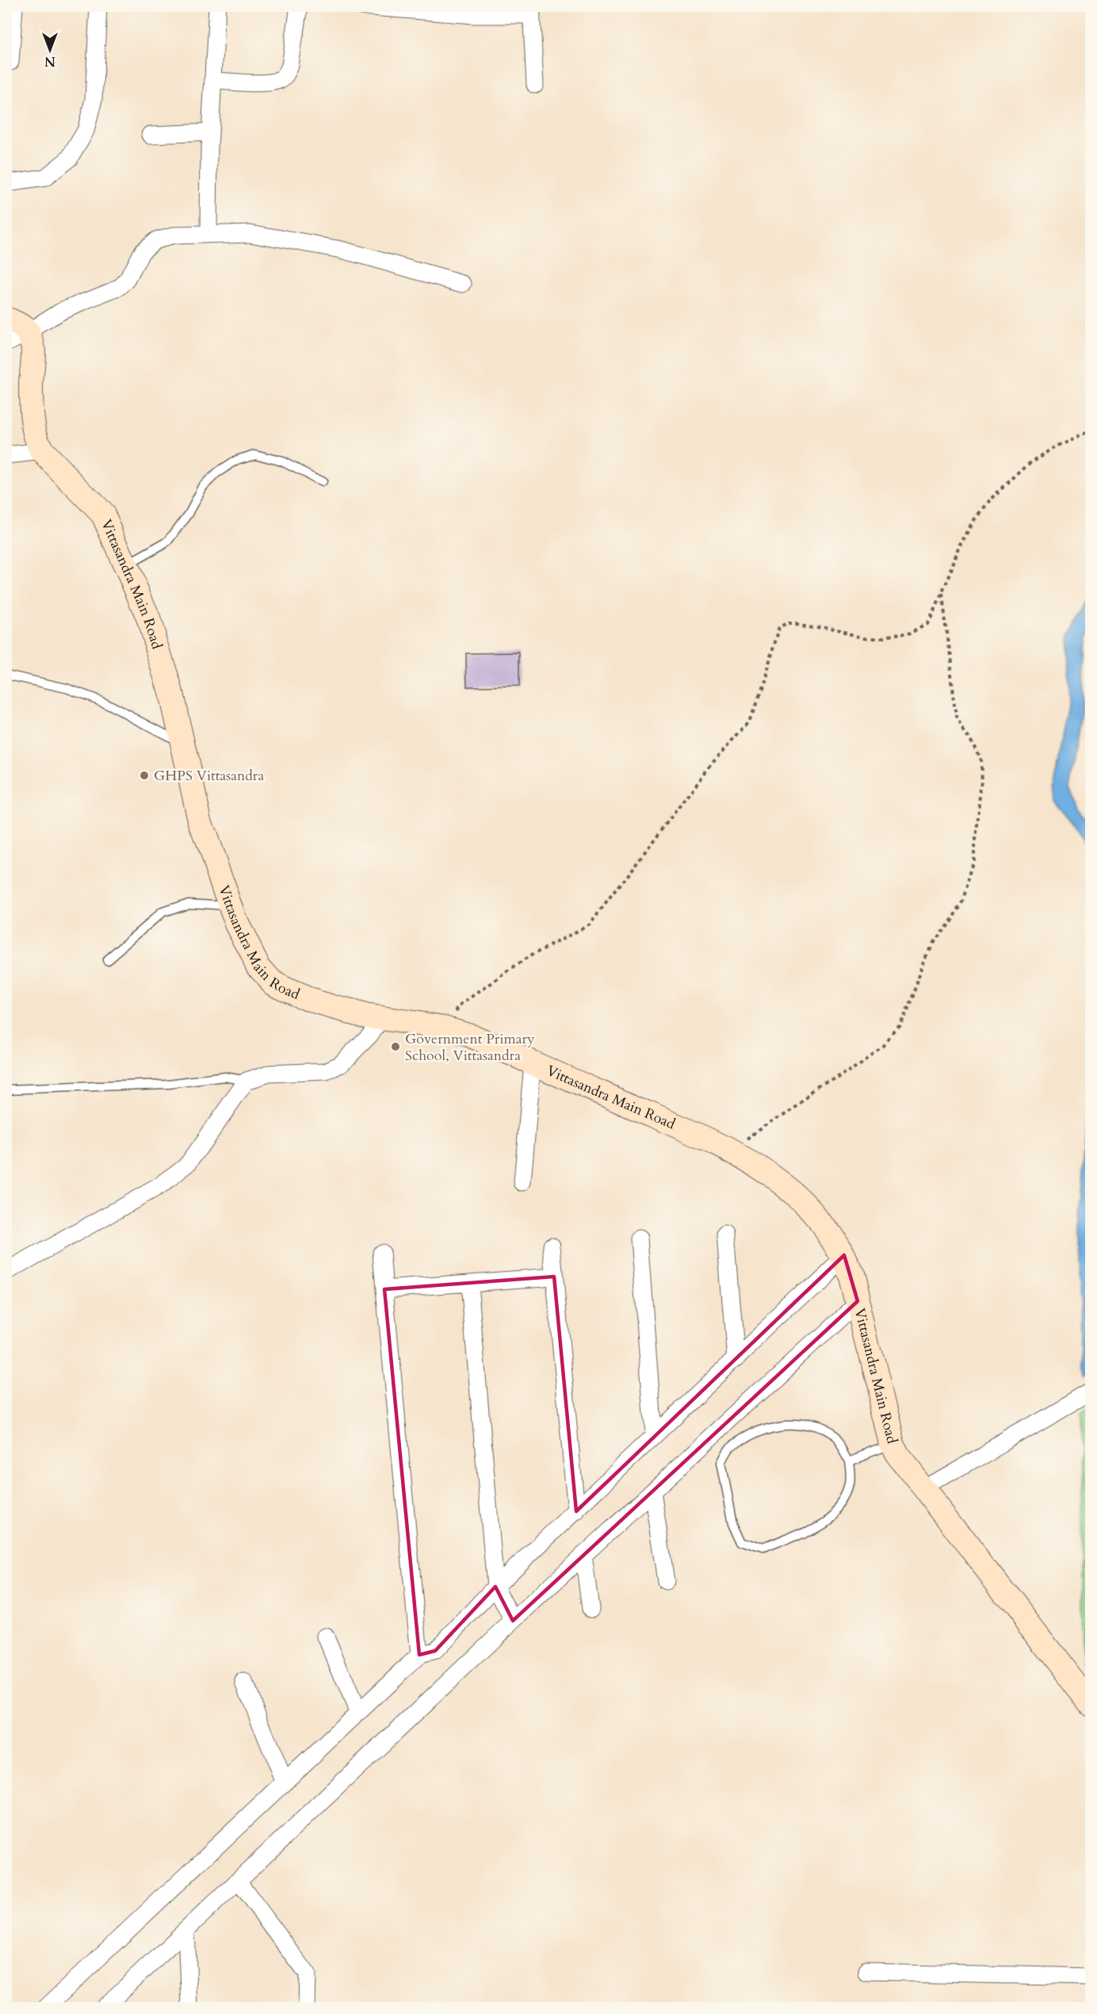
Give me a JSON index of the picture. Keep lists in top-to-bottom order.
{
  "streets": {
    "street": ["Vittasandra Main Road"]
  },
  "places": ["GHPS Vittasandra", "Government Primary School, Vittasandra"],
  "north": "bottom"
}
